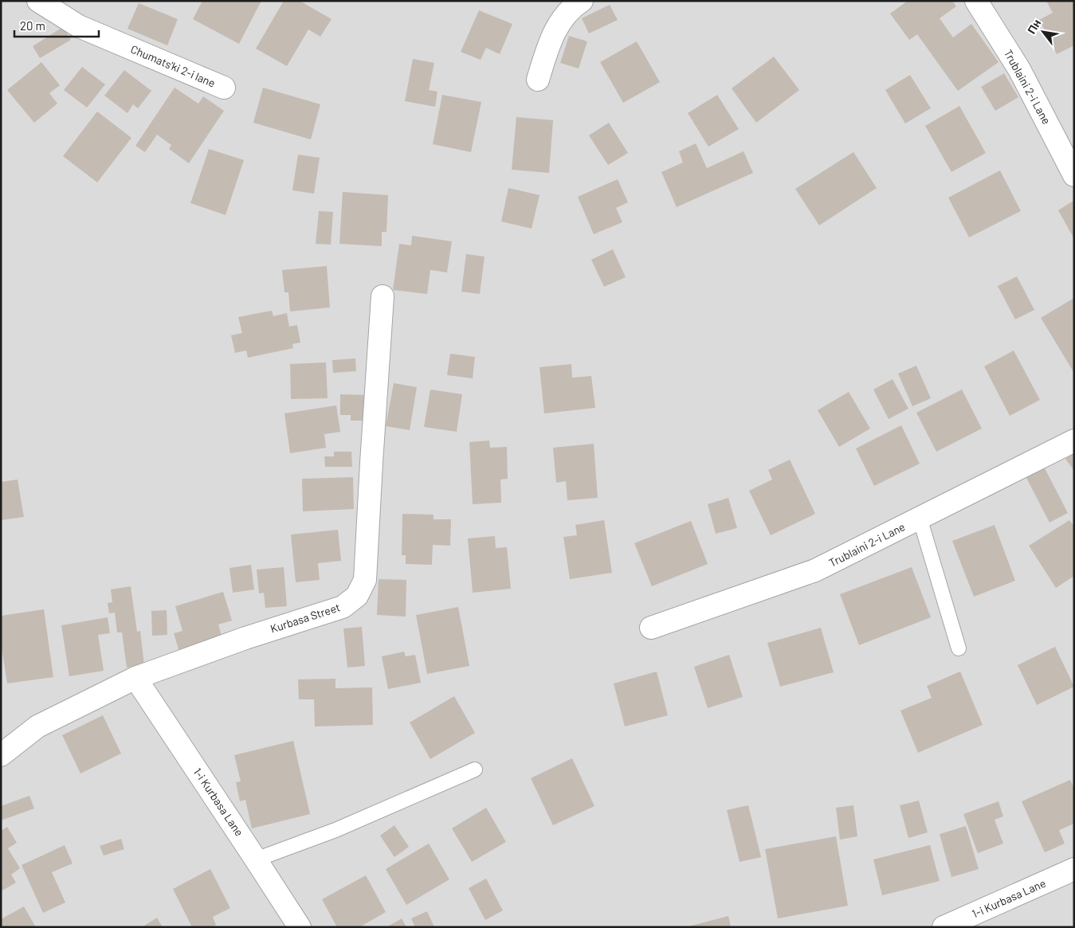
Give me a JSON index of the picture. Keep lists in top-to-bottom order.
{
  "streets": {
    "street": [
      "Chumats'ki 2-i lane",
      "Trublaini 2-i Lane",
      "Kurbasa Street",
      "1-i Kurbasa Lane"
    ]
  },
  "crossings": [
    ["Kurbasa Street", "1-i Kurbasa Lane"]
  ],
  "scale_bar": "20 m",
  "north": "top left"
}
